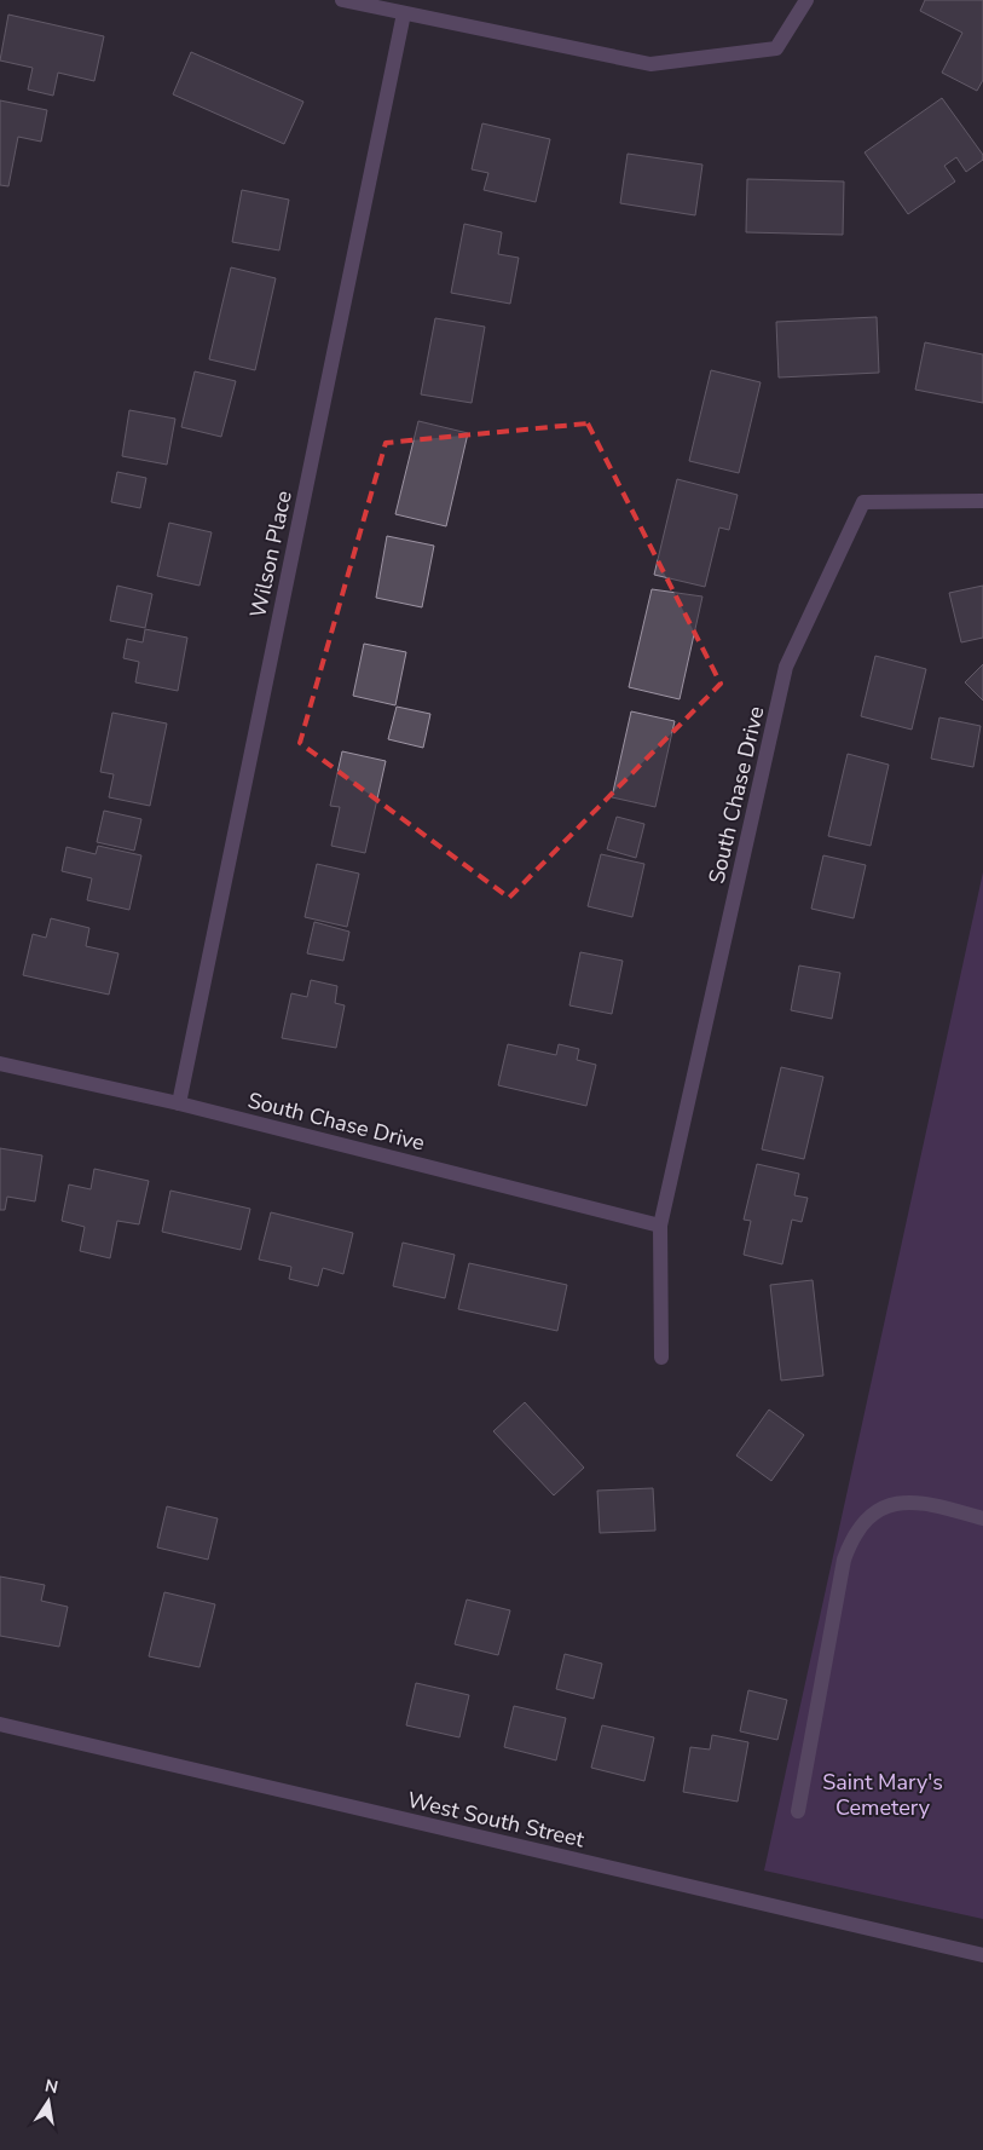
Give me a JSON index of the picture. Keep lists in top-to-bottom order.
{
  "streets": {
    "street": ["Wilson Place", "South Chase Drive", "West South Street"]
  },
  "crossings": [
    ["Wilson Place", "South Chase Drive"]
  ],
  "parks": ["Saint Mary's Cemetery"],
  "north": "top"
}
